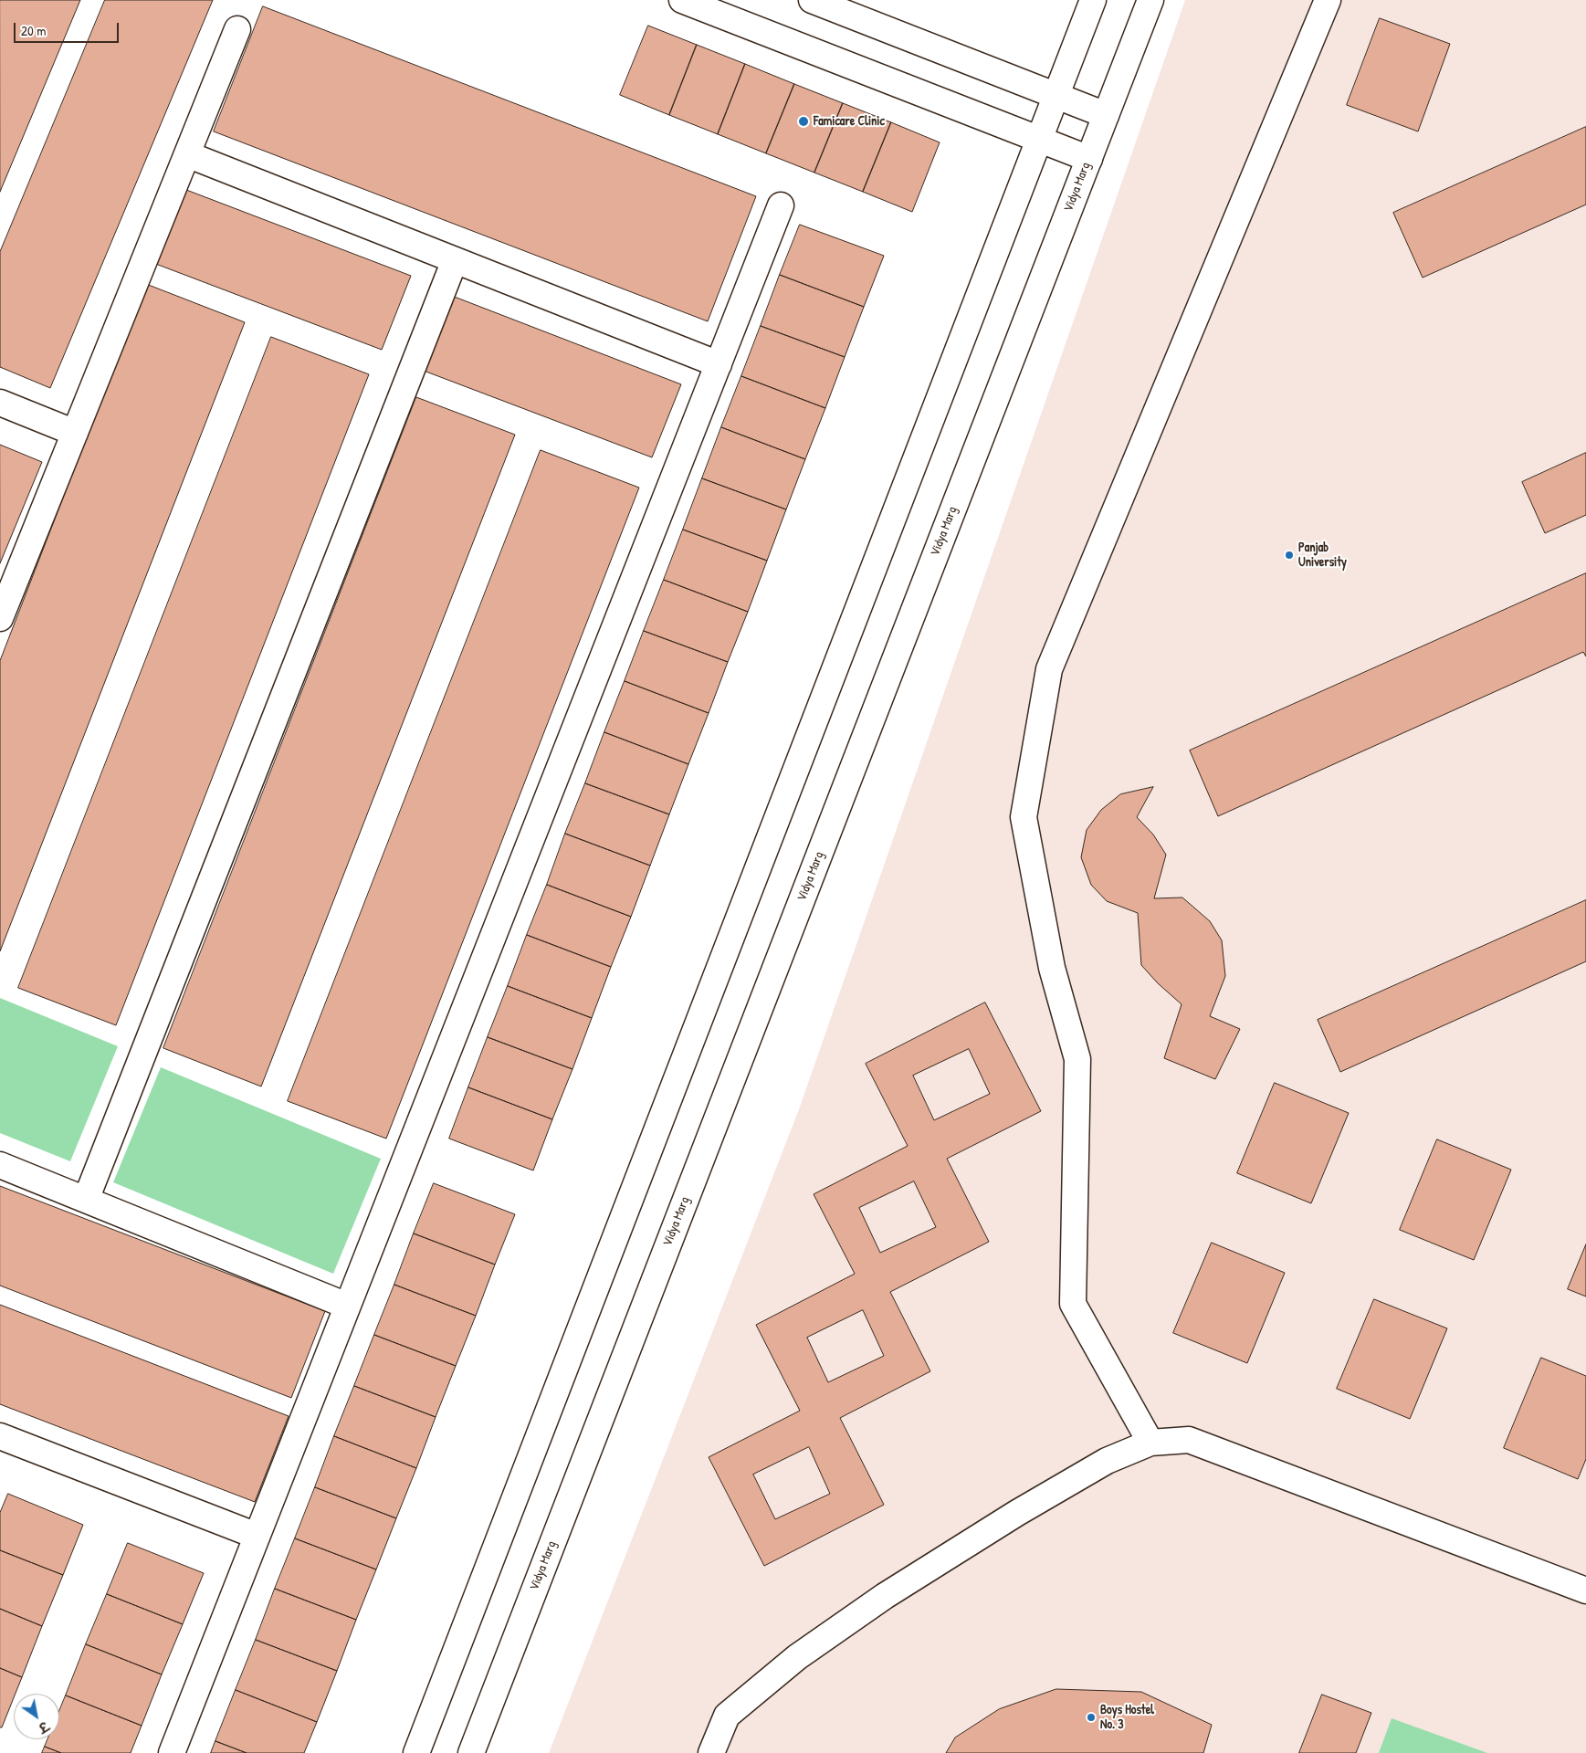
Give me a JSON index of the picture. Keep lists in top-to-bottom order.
{
  "streets": {
    "street": ["Vidya Marg"]
  },
  "places": ["Famicare Clinic", "Panjab University", "Boys Hostel No. 3"],
  "scale_bar": "20 m",
  "north": "bottom right"
}
